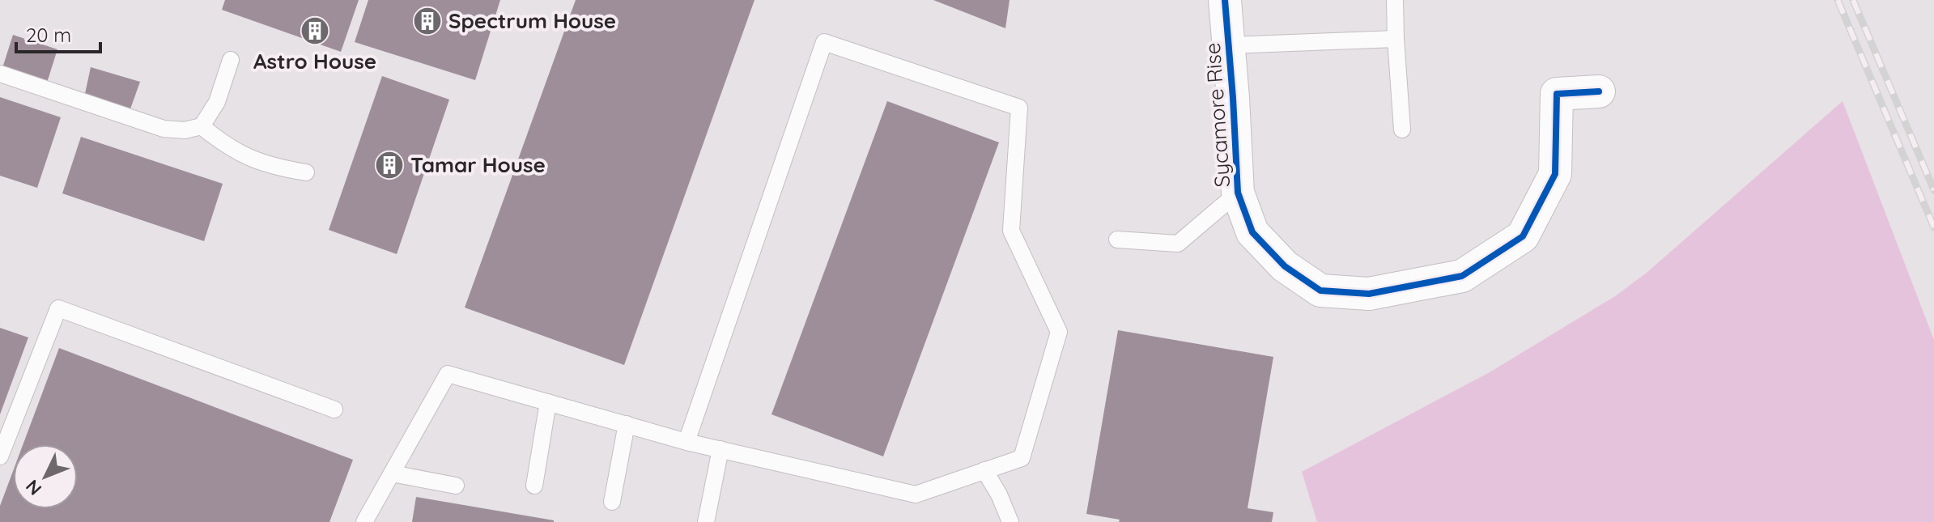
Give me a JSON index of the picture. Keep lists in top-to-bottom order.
{
  "streets": {
    "street": ["Sycamore Rise"]
  },
  "places": {
    "building": ["Spectrum House", "Astro House", "Tamar House"]
  },
  "scale_bar": "20 m",
  "north": "bottom left"
}
